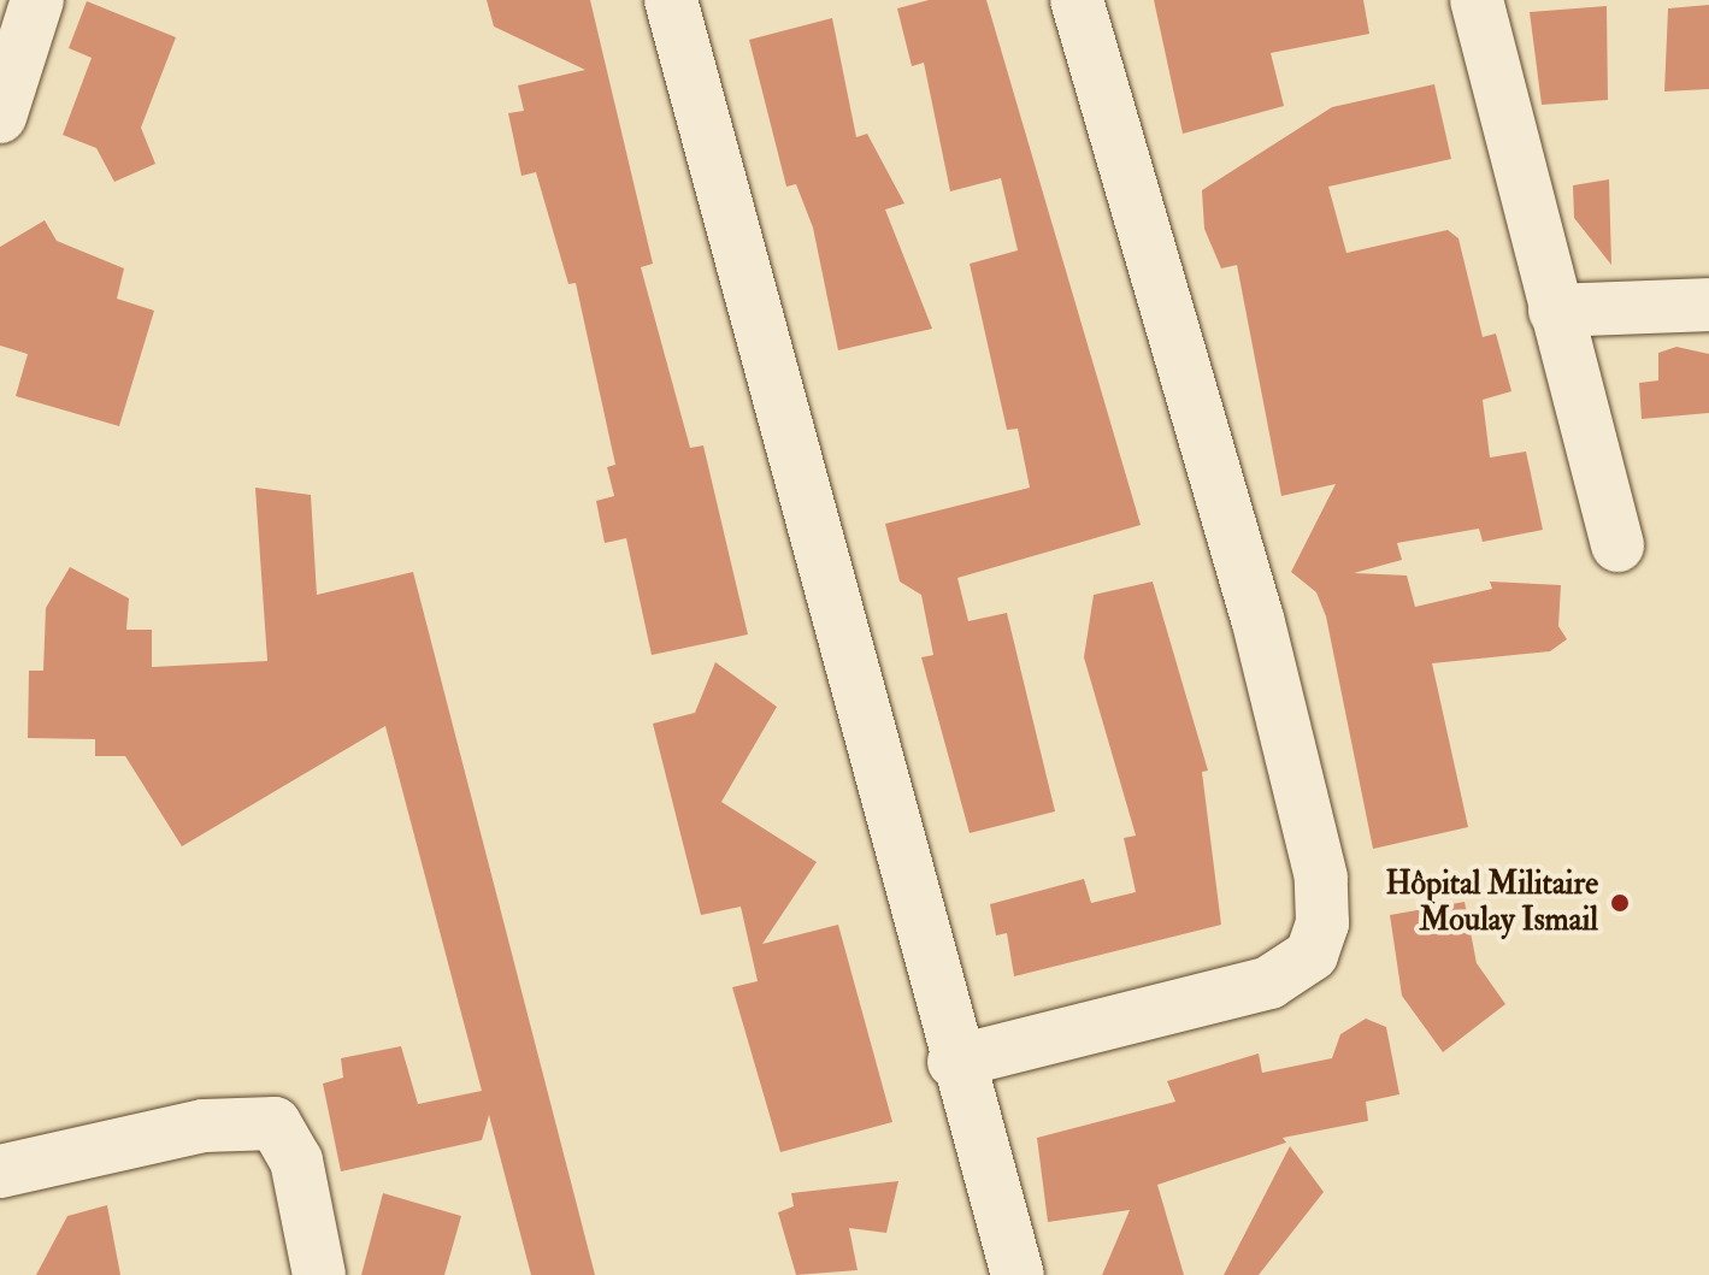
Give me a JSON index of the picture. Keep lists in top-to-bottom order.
{
  "places": ["Hôpital Militaire Moulay Ismail"]
}
